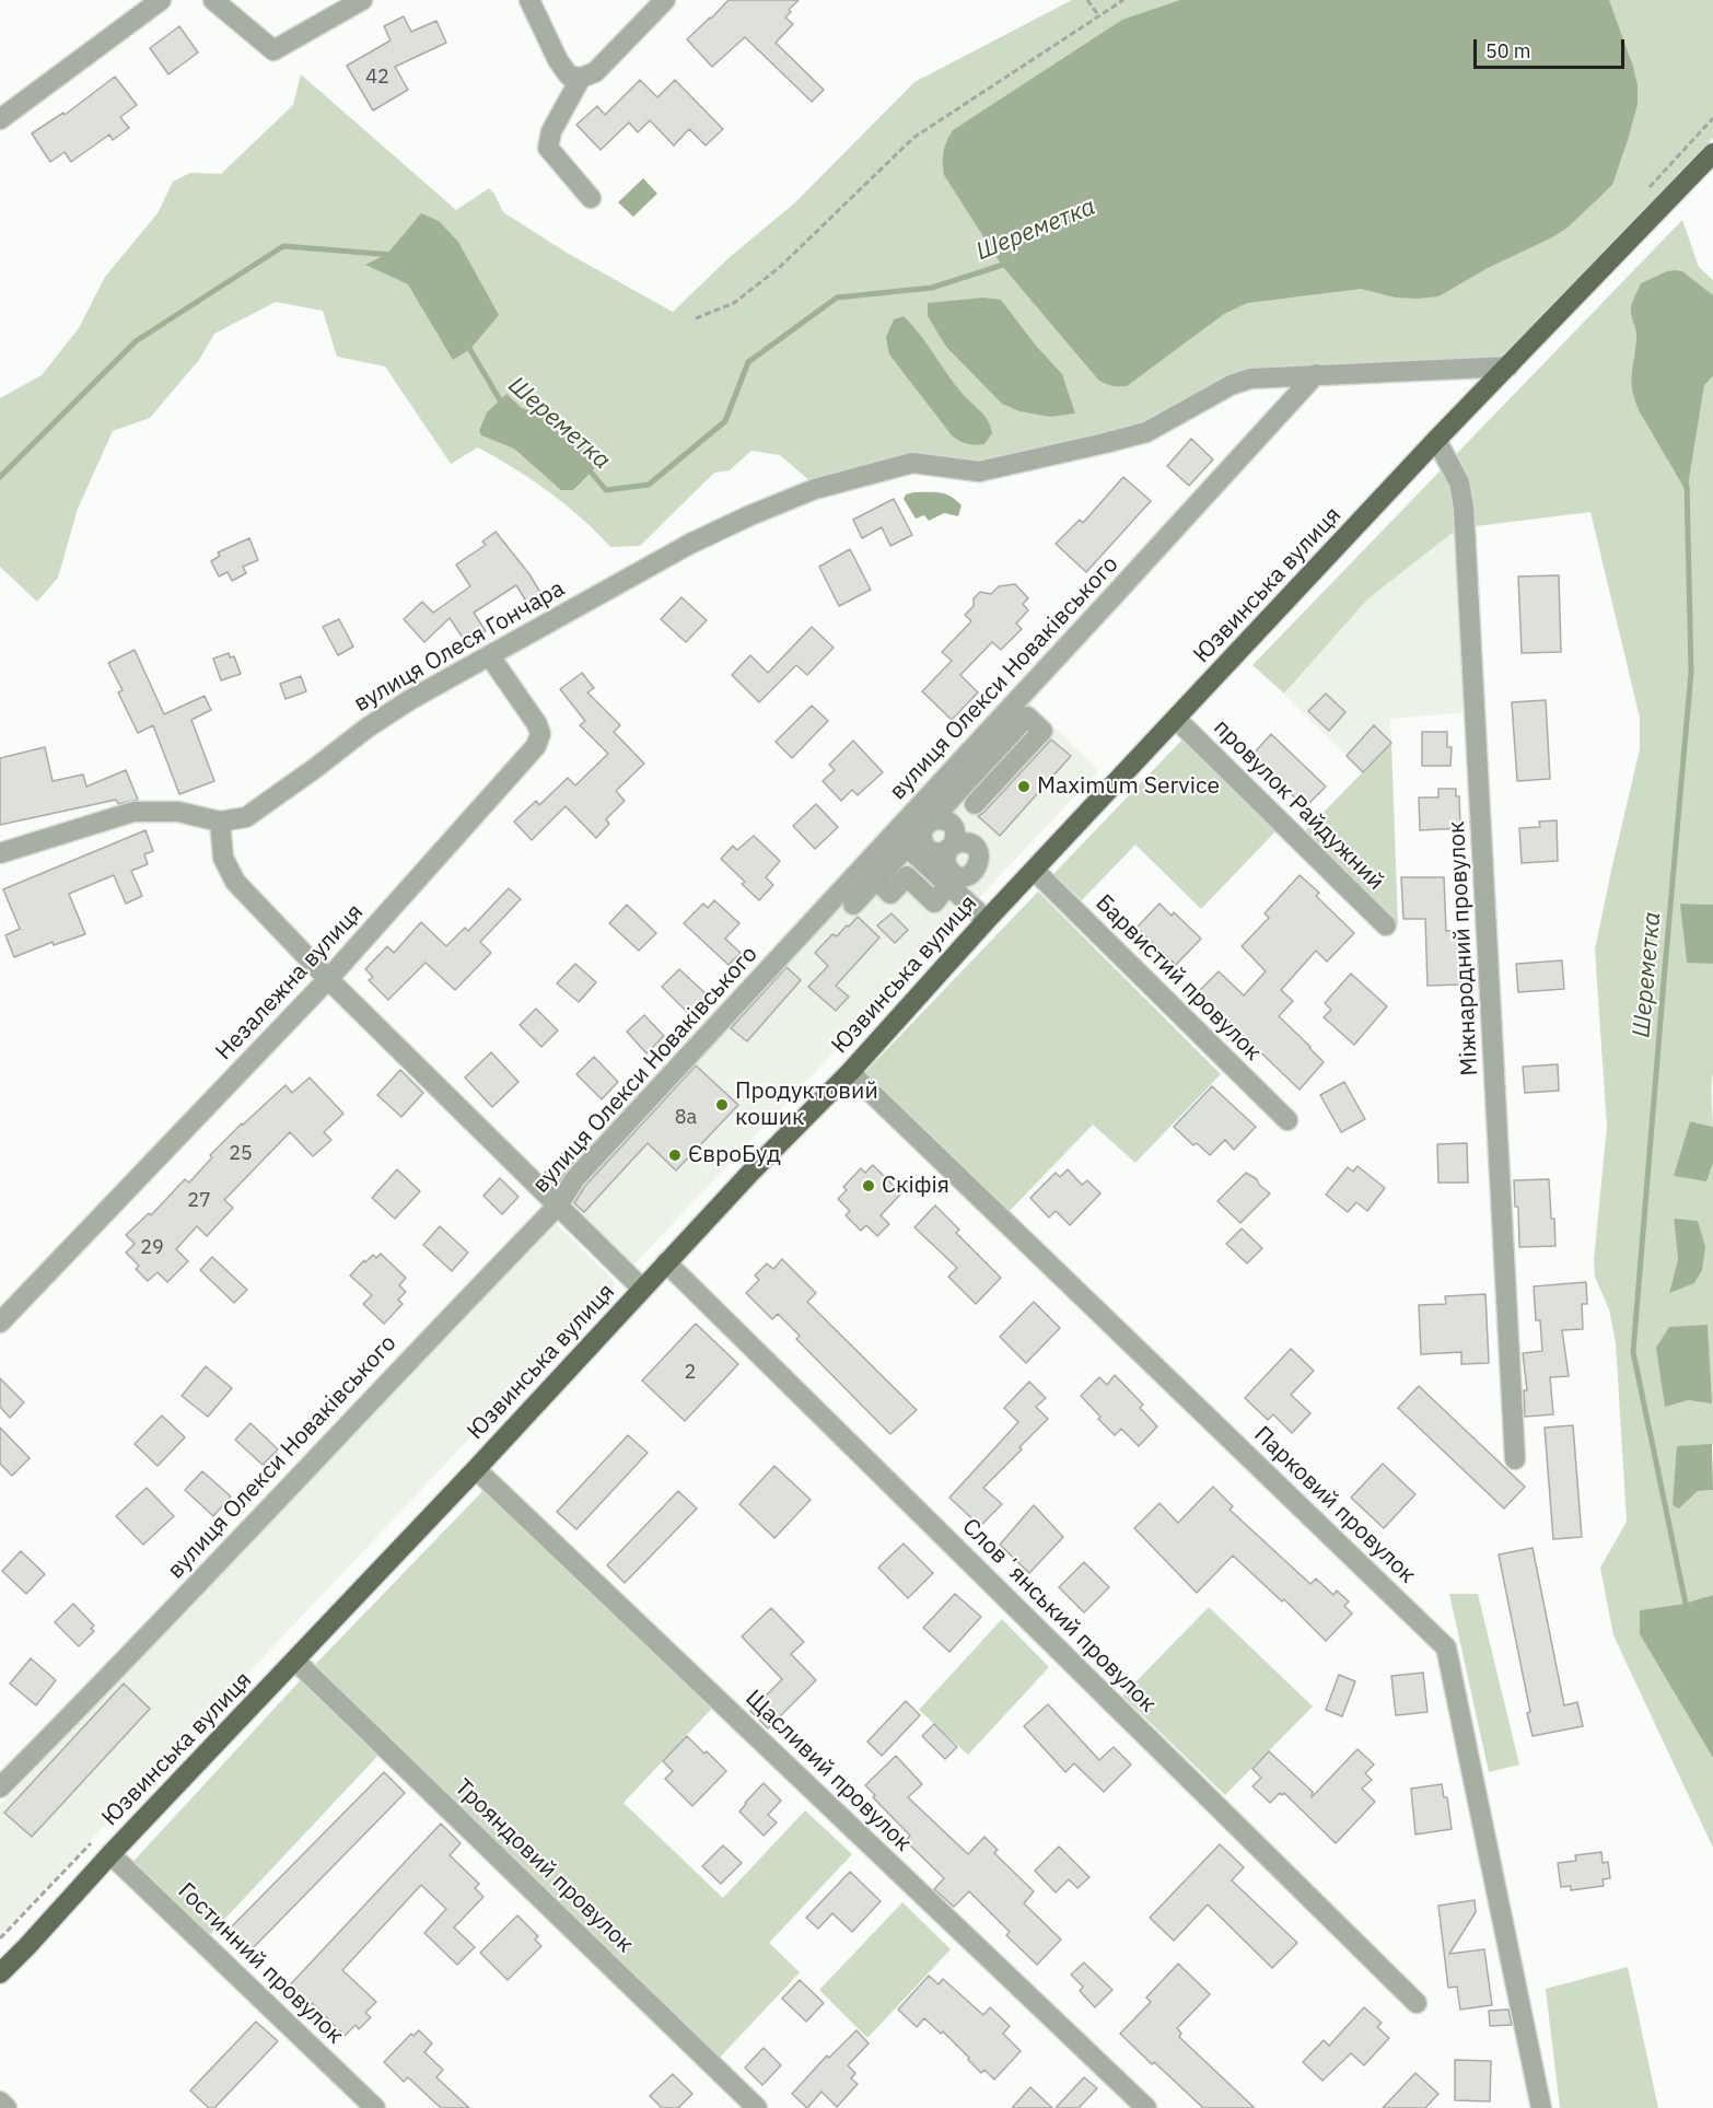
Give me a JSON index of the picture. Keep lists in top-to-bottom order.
{
  "streets": {
    "main road": ["Юзвинська вулиця"],
    "street": [
      "вулиця Олеся Гончара",
      "вулиця Олекси Новаківського",
      "провулок Райдужний",
      "Міжнародний провулок",
      "Барвистий провулок",
      "Незалежна вулиця",
      "Парковий провулок",
      "Словʼянський провулок",
      "Щасливий провулок",
      "Трояндовий провулок",
      "Гостинний провулок"
    ]
  },
  "crossings": [
    ["Юзвинська вулиця", "вулиця Олеся Гончара"],
    ["Юзвинська вулиця", "провулок Райдужний"],
    ["Юзвинська вулиця", "Міжнародний провулок"],
    ["Юзвинська вулиця", "Барвистий провулок"],
    ["Юзвинська вулиця", "Парковий провулок"],
    ["Юзвинська вулиця", "Словʼянський провулок"],
    ["Юзвинська вулиця", "Щасливий провулок"],
    ["Юзвинська вулиця", "Трояндовий провулок"],
    ["Юзвинська вулиця", "Гостинний провулок"],
    ["вулиця Олеся Гончара", "вулиця Олекси Новаківського"],
    ["вулиця Олеся Гончара", "Незалежна вулиця"]
  ],
  "water": ["Шереметка"],
  "places": [
    "Maximum Service",
    "Продуктовий кошик",
    "ЄвроБуд",
    "Скіфія"
  ],
  "house_numbers": [
    "42",
    "8а",
    "25",
    "27",
    "29",
    "2"
  ],
  "scale_bar": "50 m"
}
